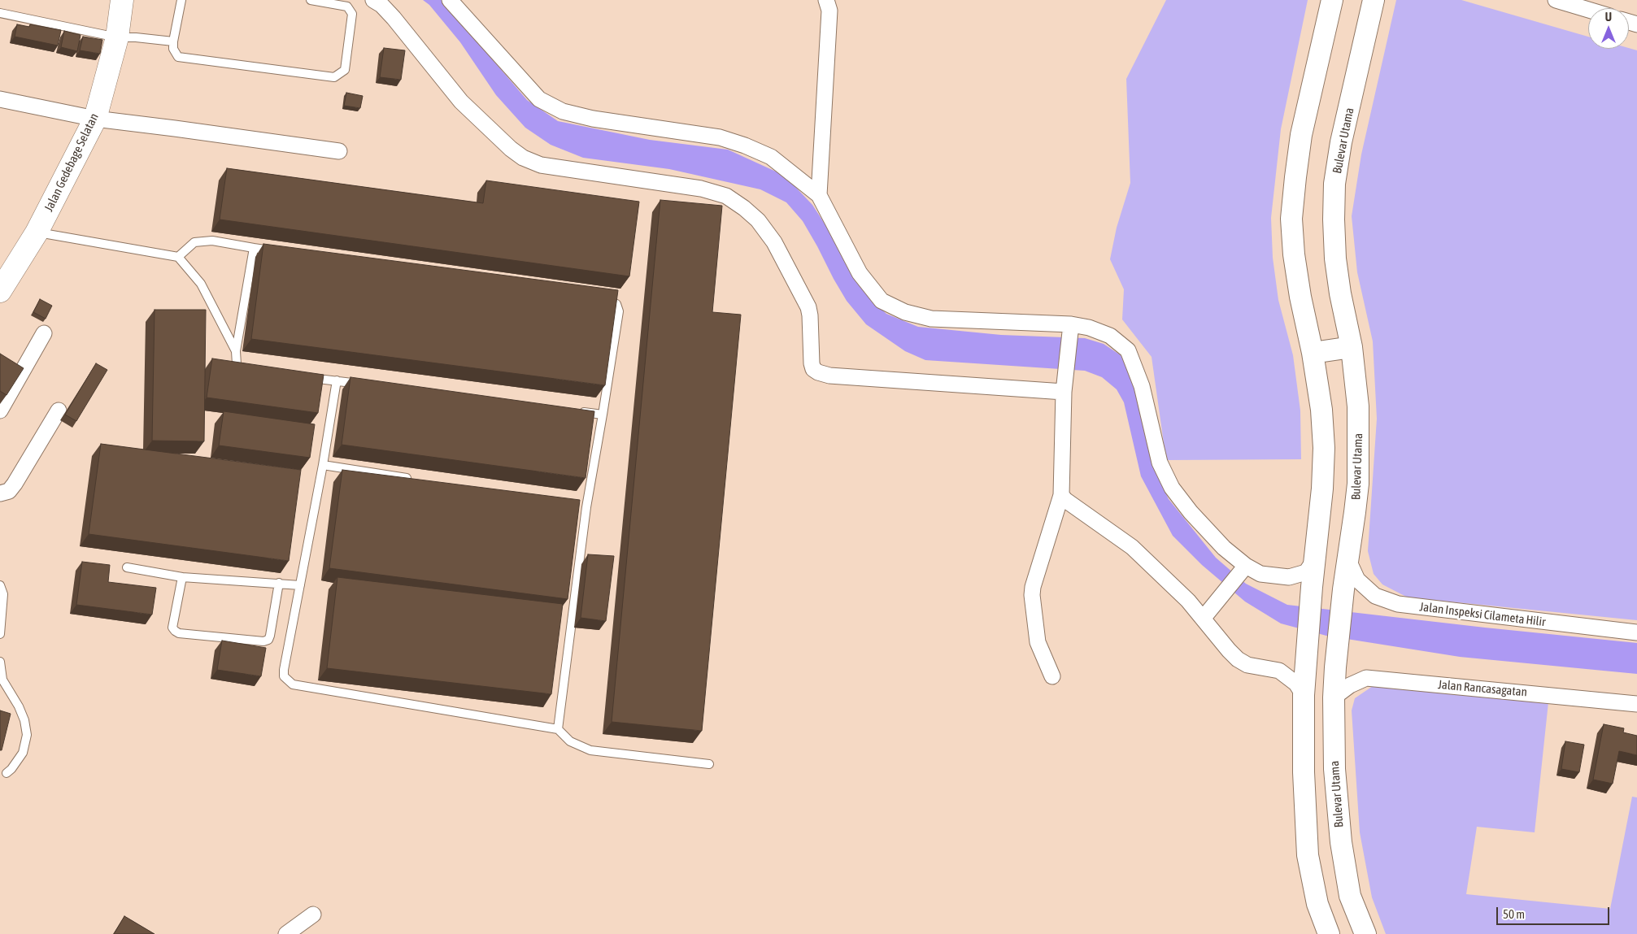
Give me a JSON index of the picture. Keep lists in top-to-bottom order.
{
  "streets": {
    "main road": ["Bulevar Utama", "Jalan Gedebage Selatan"],
    "street": ["Jalan Inspeksi Cilameta Hilir", "Jalan Rancasagatan"]
  },
  "crossings": [
    ["Bulevar Utama", "Jalan Inspeksi Cilameta Hilir"],
    ["Bulevar Utama", "Jalan Rancasagatan"]
  ],
  "scale_bar": "50 m",
  "north": "top"
}
